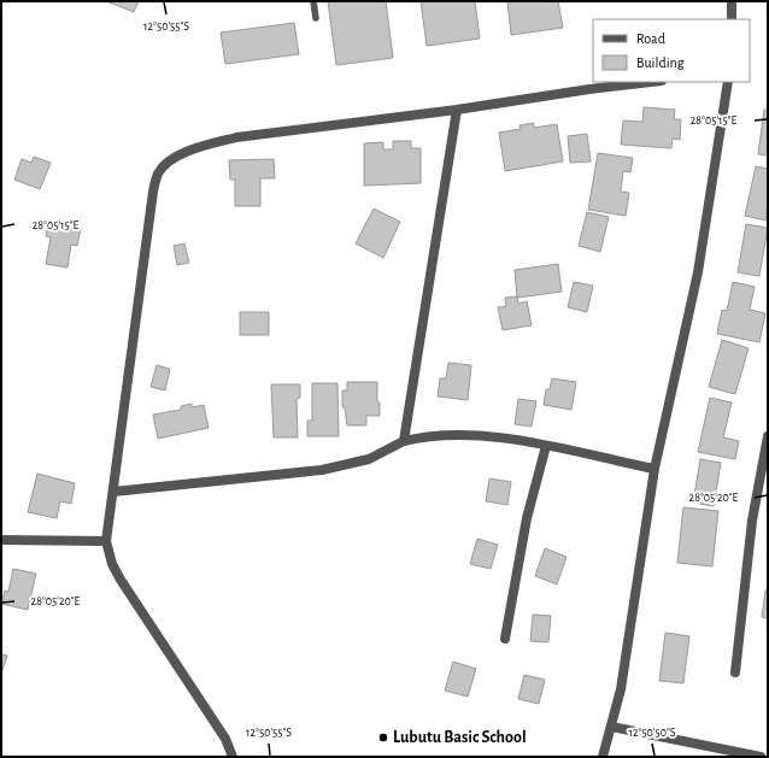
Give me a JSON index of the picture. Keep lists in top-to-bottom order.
{
  "places": ["Lubutu Basic School"],
  "legend": ["Road", "Building"],
  "coordinates": [
    "12°50'55\"S",
    "28°05'15\"E",
    "28°05'20\"E",
    "12°50'50\"S"
  ]
}
